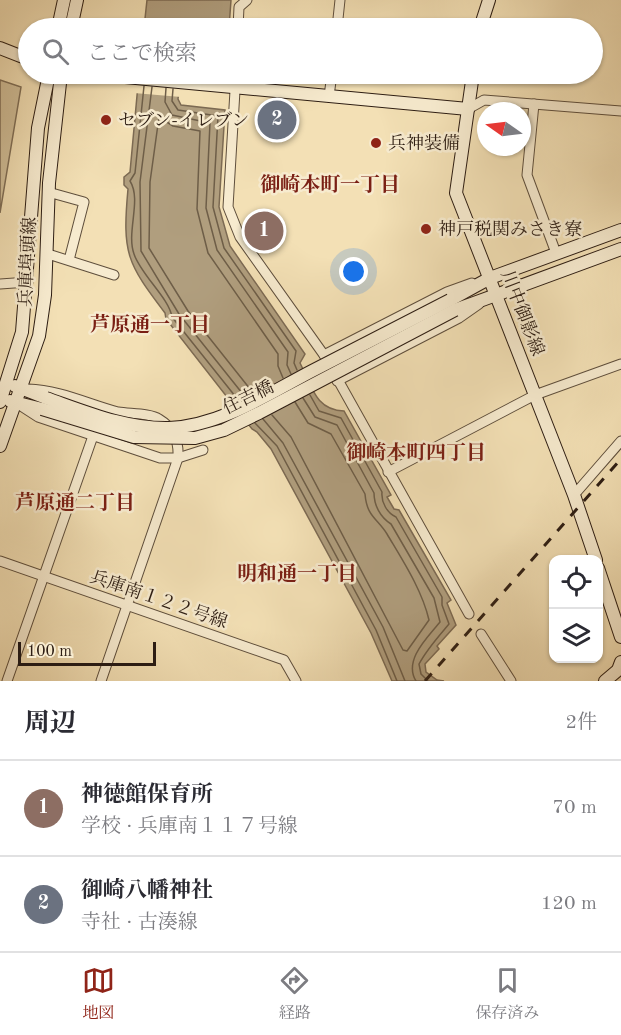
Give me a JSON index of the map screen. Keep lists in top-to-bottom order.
{
  "streets": {
    "street": [
      "兵庫埠頭線",
      "川中御影線",
      "住吉橋",
      "兵庫南１２２号線"
    ]
  },
  "districts": [
    "御崎本町一丁目",
    "芦原通一丁目",
    "御崎本町四丁目",
    "芦原通二丁目",
    "明和通一丁目"
  ],
  "places": ["セブン-イレブン", "兵神装備", "神戸税関みさき寮"],
  "scale_bar": "100 m",
  "north": "left",
  "page": {
    "search": "ここで検索",
    "pins": ["2", "1"],
    "scale": "100 m",
    "heading": ["周辺", "2件"],
    "list": [
      {
        "mark": "1",
        "name": "神徳館保育所",
        "note": "学校 · 兵庫南１１７号線",
        "value": "70 m"
      },
      {
        "mark": "2",
        "name": "御崎八幡神社",
        "note": "寺社 · 古湊線",
        "value": "120 m"
      }
    ],
    "nav": ["地図", "経路", "保存済み"]
  }
}
